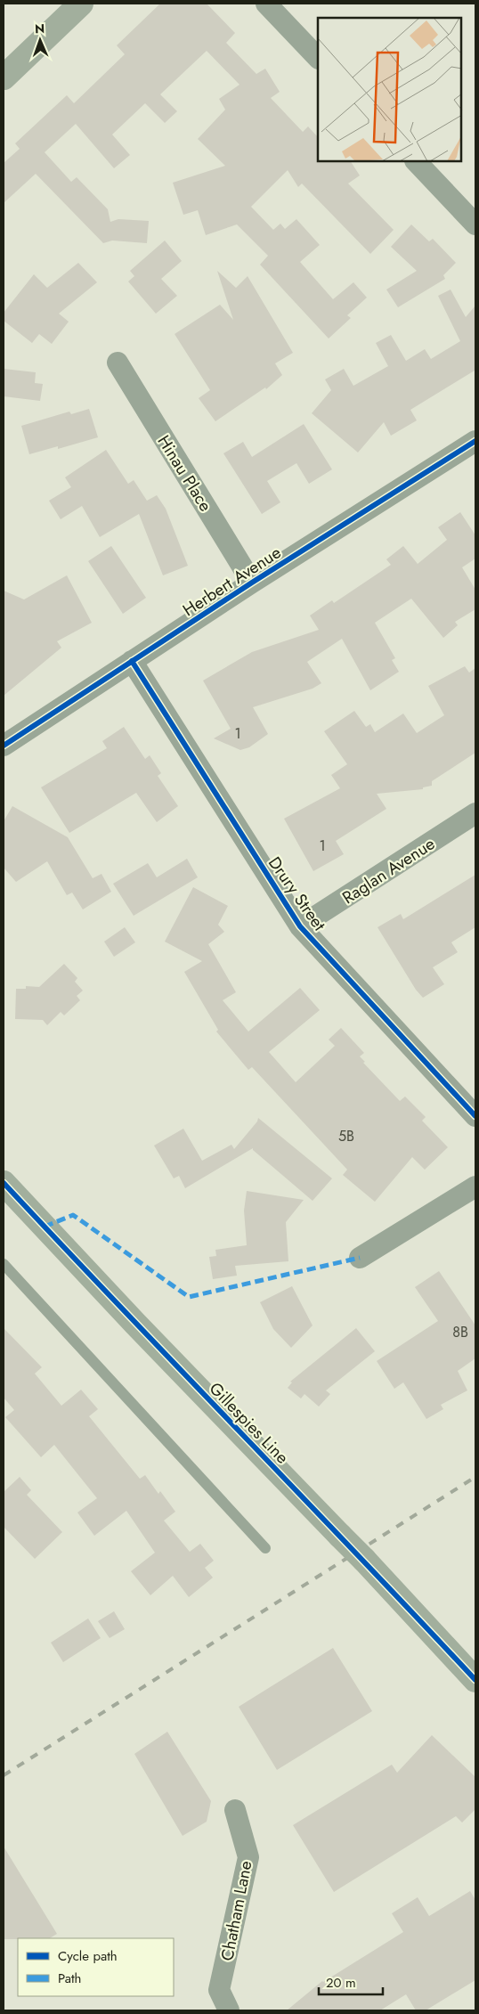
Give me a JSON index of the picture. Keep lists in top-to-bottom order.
{
  "streets": {
    "street": [
      "Hinau Place",
      "Herbert Avenue",
      "Raglan Avenue",
      "Drury Street",
      "Gillespies Line",
      "Chatham Lane"
    ]
  },
  "crossings": [
    ["Hinau Place", "Herbert Avenue"],
    ["Herbert Avenue", "Drury Street"],
    ["Raglan Avenue", "Drury Street"]
  ],
  "house_numbers": [
    "1",
    "1",
    "5B",
    "8B"
  ],
  "legend": ["Cycle path", "Path"],
  "scale_bar": "20 m",
  "north": "top"
}
